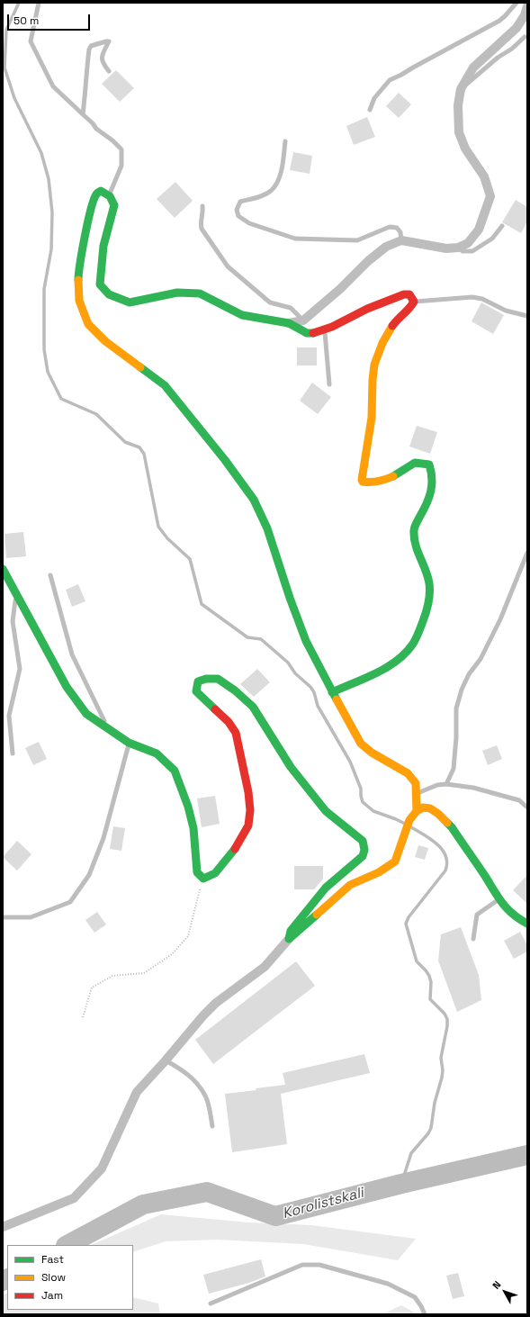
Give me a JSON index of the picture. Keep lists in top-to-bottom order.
{
  "water": ["Korolistskali"],
  "legend": ["Fast", "Slow", "Jam"],
  "scale_bar": "50 m",
  "north": "top left"
}
